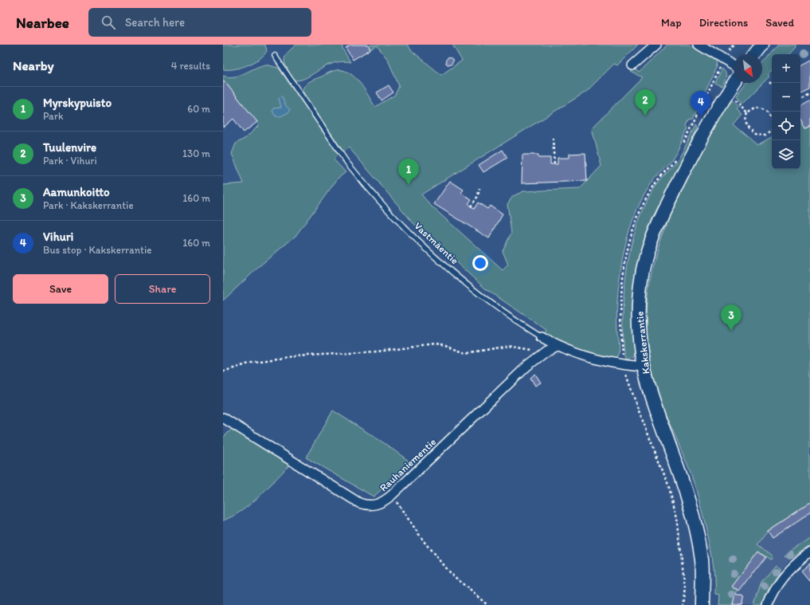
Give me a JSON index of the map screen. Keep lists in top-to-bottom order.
{
  "streets": {
    "main road": ["Kakskerrantie"],
    "street": ["Vastmäentie", "Rauhaniementie"]
  },
  "crossings": [
    ["Vastmäentie", "Kakskerrantie"],
    ["Vastmäentie", "Rauhaniementie"]
  ],
  "north": "bottom right",
  "page": {
    "header": "Nearbee",
    "search": "Search here",
    "nav": ["Map", "Directions", "Saved"],
    "heading": ["Nearby", "4 results"],
    "map_buttons": ["+", "−"],
    "list": [
      {
        "mark": "1",
        "name": "Myrskypuisto",
        "note": "Park",
        "value": "60 m"
      },
      {
        "mark": "2",
        "name": "Tuulenvire",
        "note": "Park · Vihuri",
        "value": "130 m"
      },
      {
        "mark": "3",
        "name": "Aamunkoitto",
        "note": "Park · Kakskerrantie",
        "value": "160 m"
      },
      {
        "mark": "4",
        "name": "Vihuri",
        "note": "Bus stop · Kakskerrantie",
        "value": "160 m"
      }
    ],
    "pins": [
      "2",
      "4",
      "1",
      "3"
    ],
    "buttons": ["Save", "Share"]
  }
}
